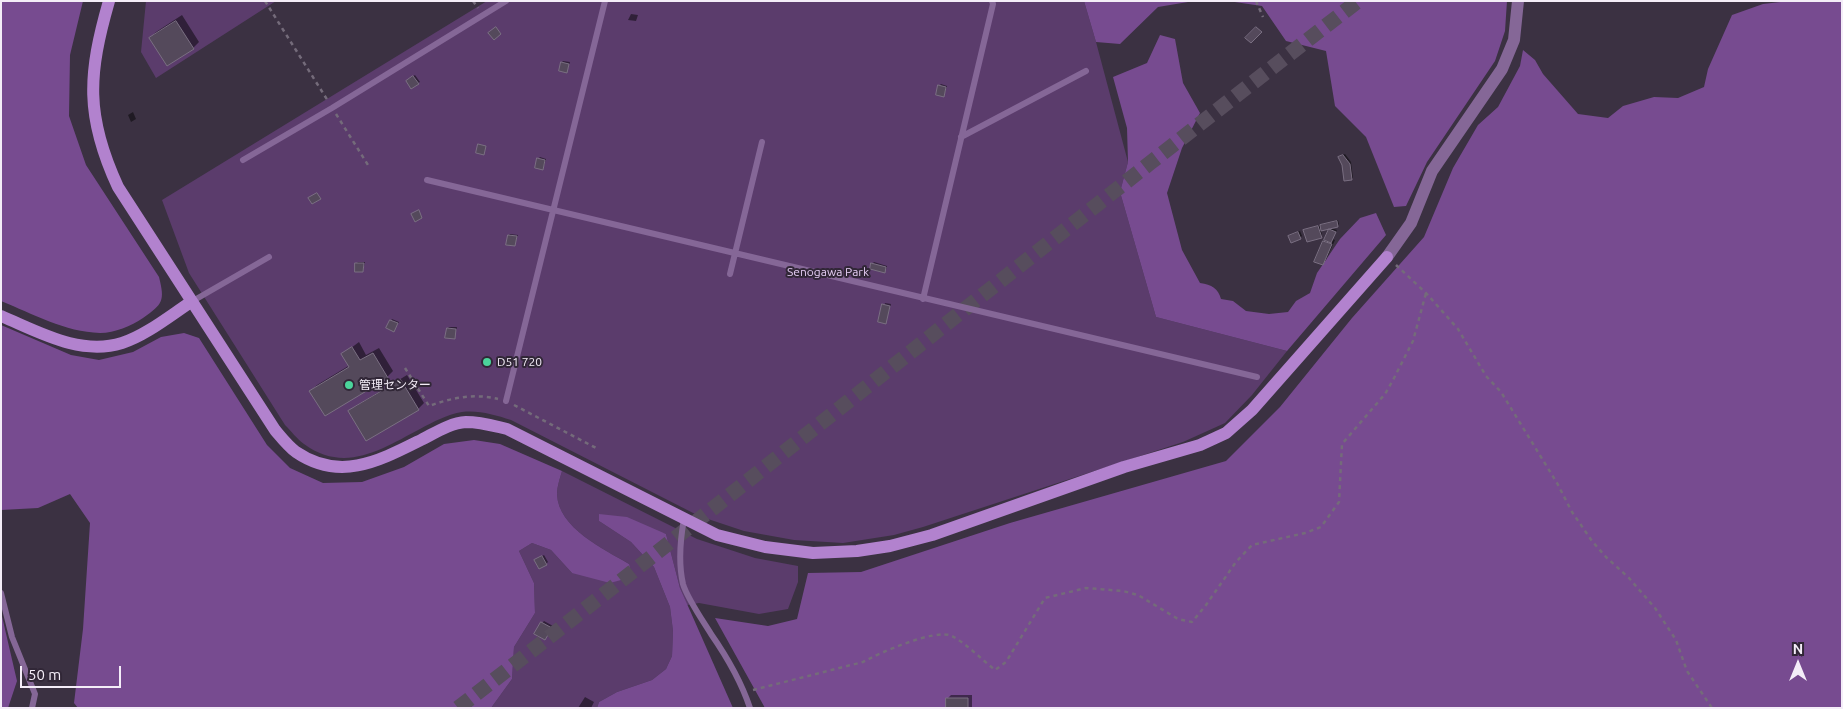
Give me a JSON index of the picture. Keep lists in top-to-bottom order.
{
  "parks": ["Senogawa Park"],
  "places": ["D51 720", "管理センター"],
  "scale_bar": "50 m",
  "north": "top"
}
